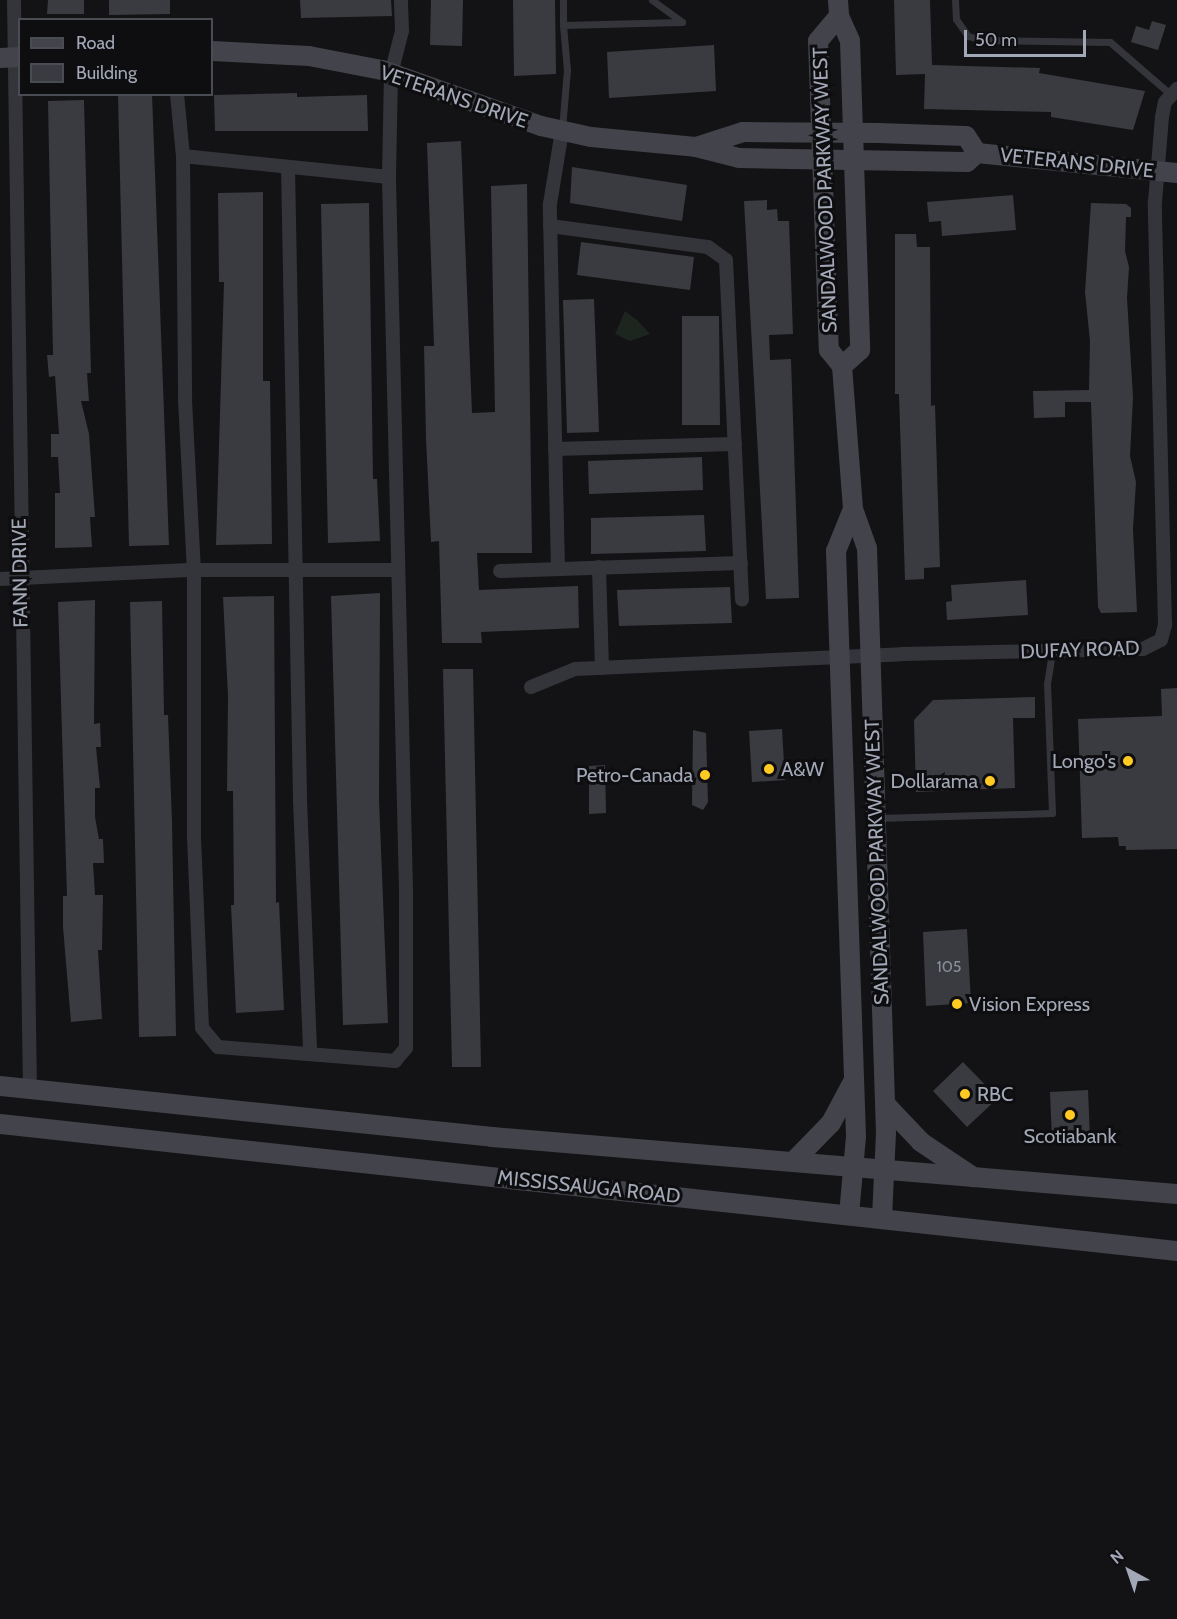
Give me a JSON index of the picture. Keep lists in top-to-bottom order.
{
  "streets": {
    "main road": ["VETERANS DRIVE", "SANDALWOOD PARKWAY WEST", "MISSISSAUGA ROAD"],
    "street": ["FANN DRIVE", "DUFAY ROAD"]
  },
  "crossings": [
    ["VETERANS DRIVE", "SANDALWOOD PARKWAY WEST"],
    ["VETERANS DRIVE", "DUFAY ROAD"],
    ["SANDALWOOD PARKWAY WEST", "DUFAY ROAD"],
    ["SANDALWOOD PARKWAY WEST", "MISSISSAUGA ROAD"],
    ["FANN DRIVE", "MISSISSAUGA ROAD"]
  ],
  "places": [
    "Longo's",
    "A&W",
    "Petro-Canada",
    "Dollarama",
    "Vision Express",
    "RBC",
    "Scotiabank"
  ],
  "house_numbers": ["105"],
  "legend": ["Road", "Building"],
  "scale_bar": "50 m",
  "north": "top left"
}
